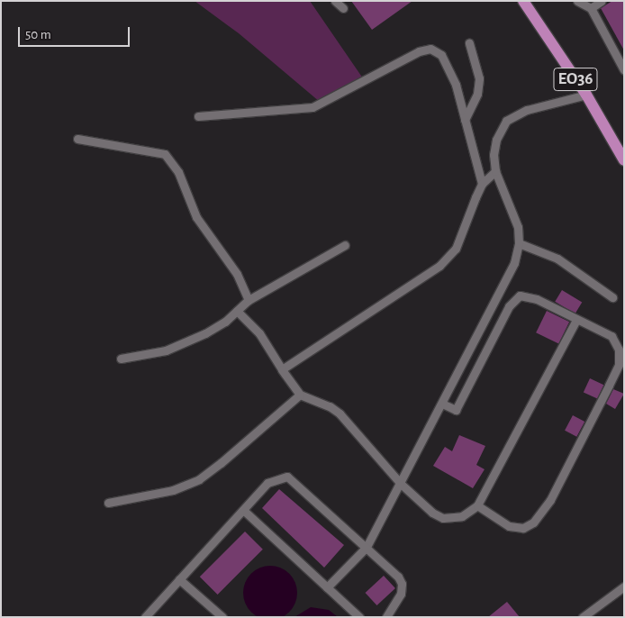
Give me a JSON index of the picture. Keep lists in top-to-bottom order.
{
  "streets": {
    "main road": ["ΕΟ36"]
  },
  "scale_bar": "50 m"
}
